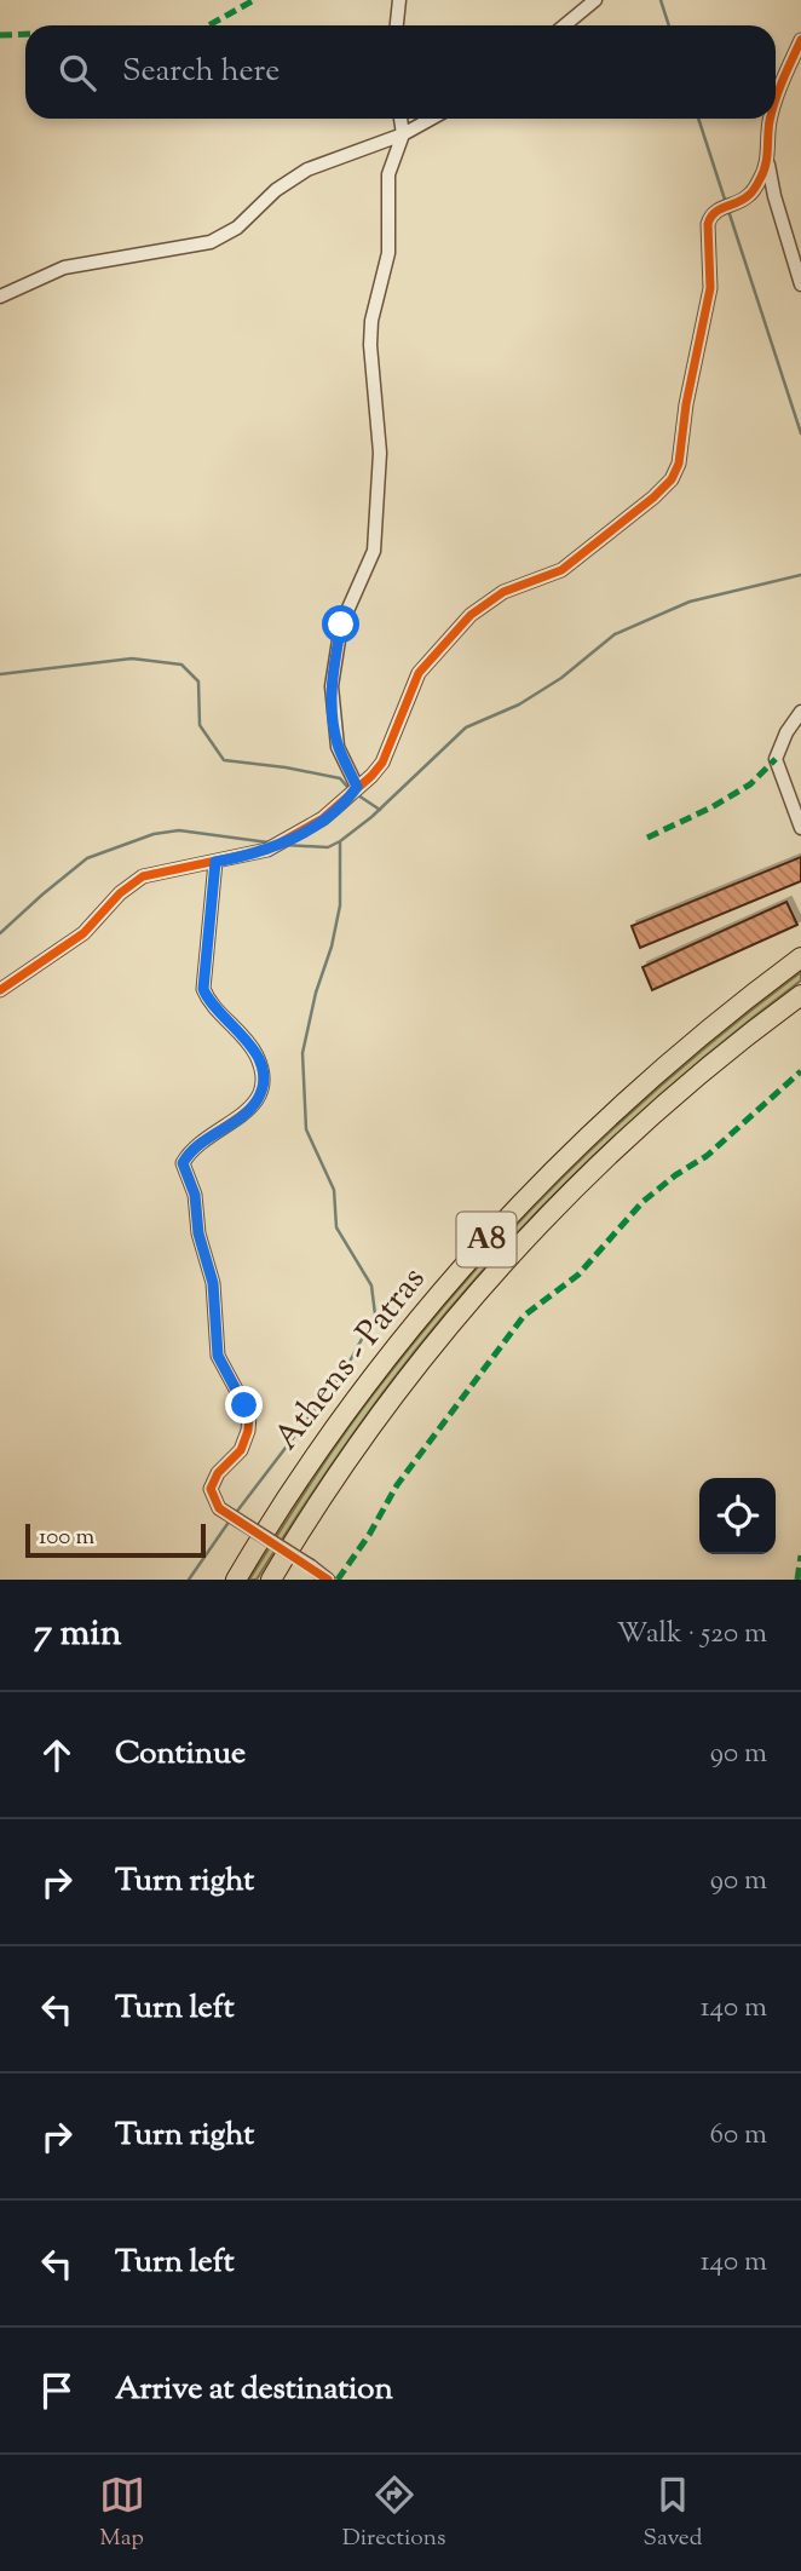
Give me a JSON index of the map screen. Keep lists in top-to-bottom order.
{
  "streets": {
    "highway": ["Α8", "Athens - Patras"]
  },
  "scale_bar": "100 m",
  "page": {
    "search": "Search here",
    "scale": "100 m",
    "heading": ["7 min", "Walk · 520 m"],
    "list": [
      ["Continue", "90 m"],
      ["Turn right", "90 m"],
      ["Turn left", "140 m"],
      ["Turn right", "60 m"],
      ["Turn left", "140 m"],
      "Arrive at destination"
    ],
    "nav": ["Map", "Directions", "Saved"]
  }
}
